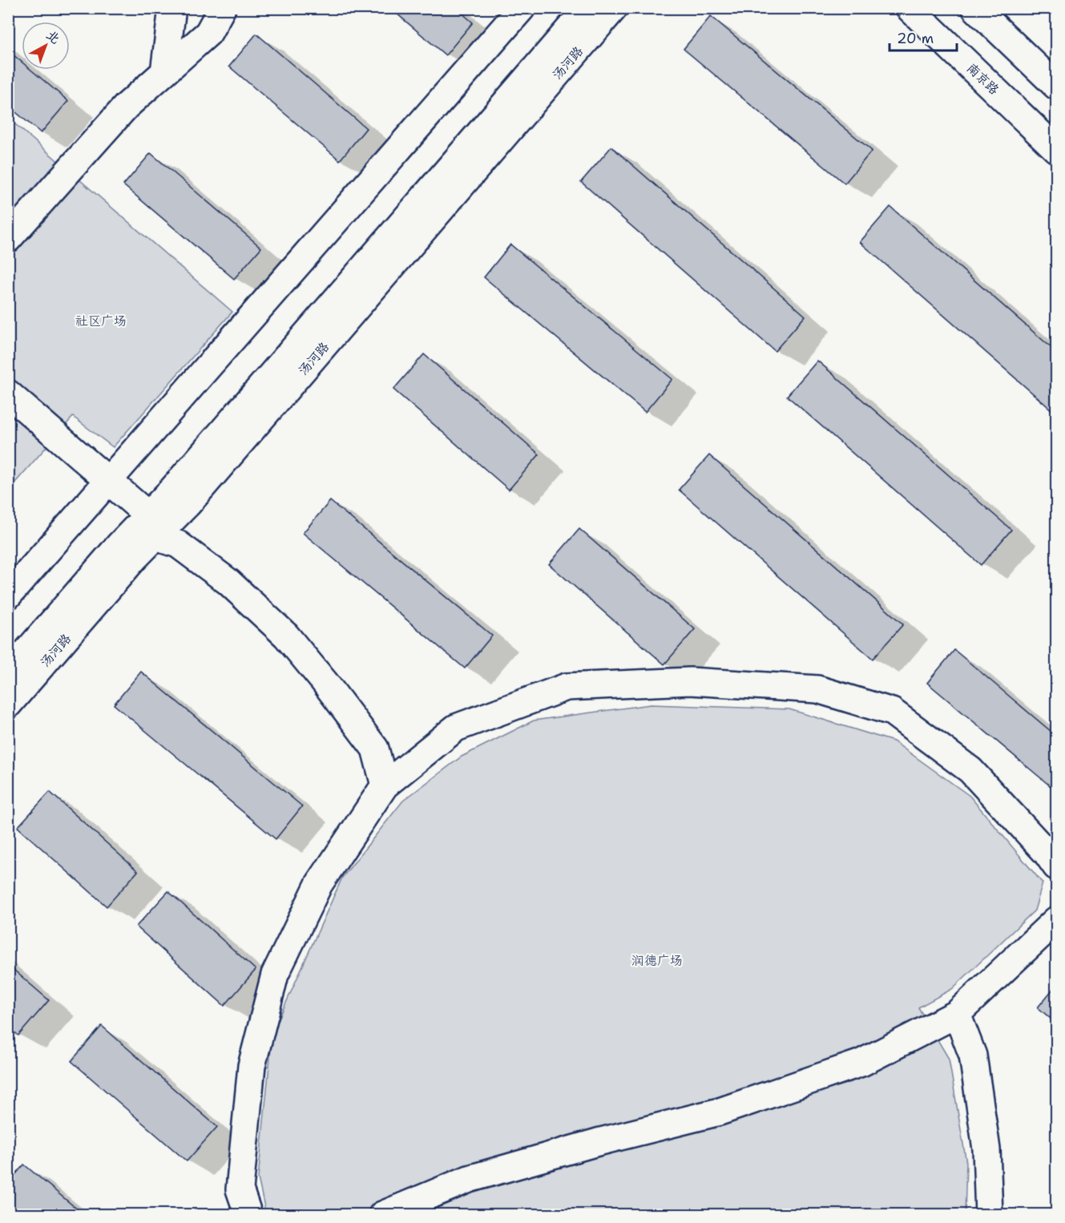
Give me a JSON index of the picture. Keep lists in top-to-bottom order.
{
  "streets": {
    "main road": ["汤河路", "南京路"]
  },
  "parks": ["社区广场", "润德广场"],
  "scale_bar": "20 m",
  "north": "top right"
}
